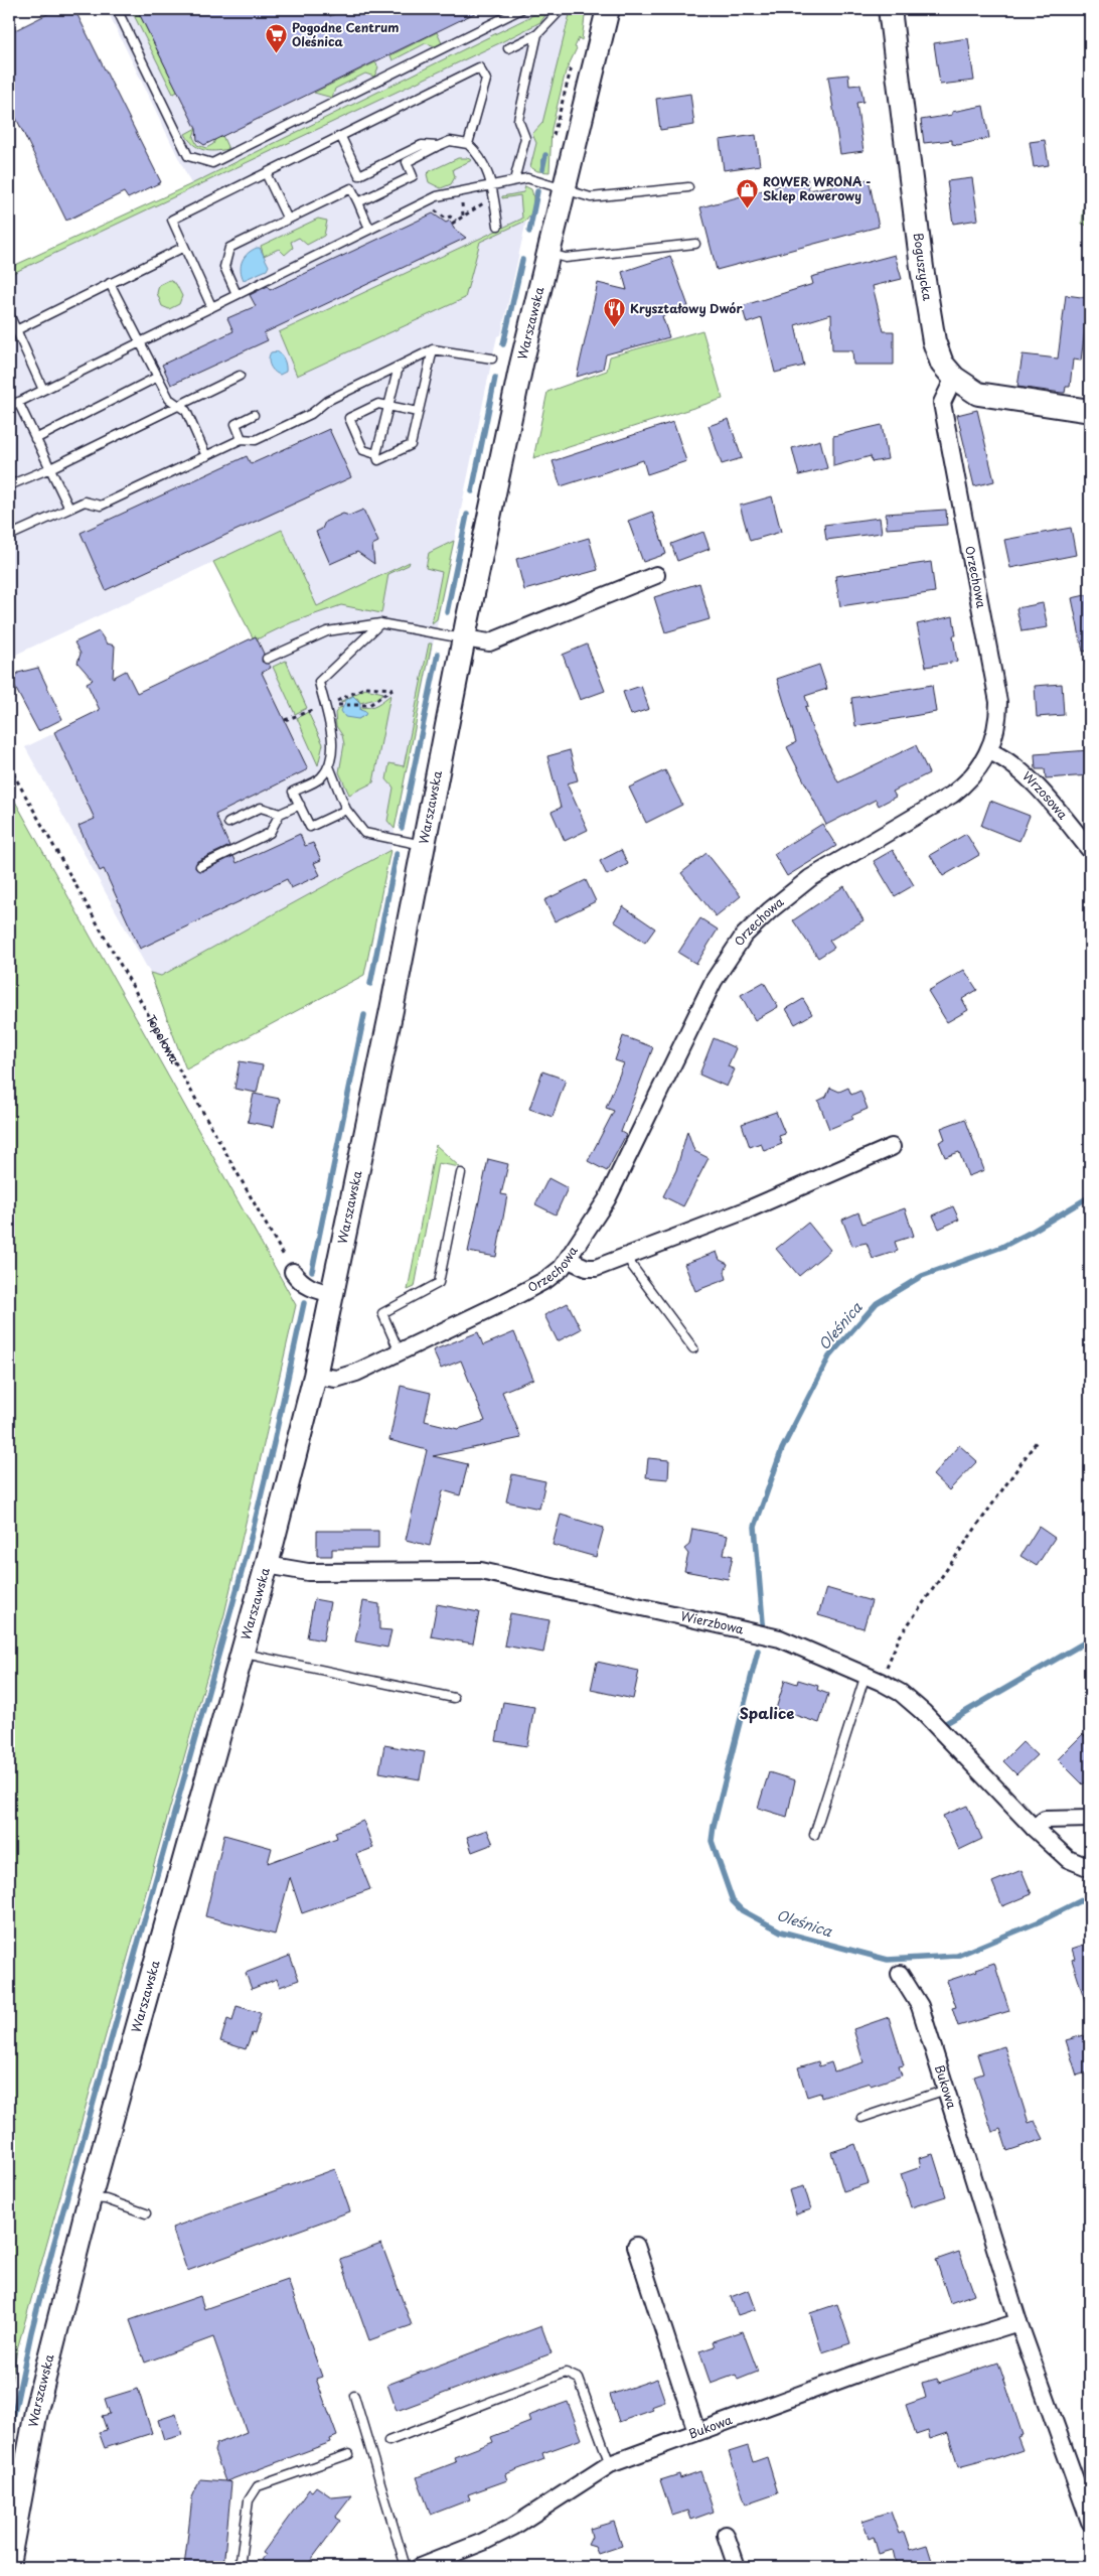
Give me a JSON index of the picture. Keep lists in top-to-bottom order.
{
  "streets": {
    "main road": ["Boguszycka", "Warszawska"],
    "street": [
      "Orzechowa",
      "Wrzosowa",
      "Wierzbowa",
      "Bukowa"
    ],
    "path": ["Topolowa"]
  },
  "crossings": [
    ["Boguszycka", "Orzechowa"],
    ["Warszawska", "Orzechowa"],
    ["Warszawska", "Wierzbowa"],
    ["Orzechowa", "Wrzosowa"]
  ],
  "districts": ["Spalice"],
  "water": ["Oleśnica"],
  "places": {
    "supermarket": ["Pogodne Centrum Oleśnica"],
    "shop": ["ROWER WRONA - Sklep Rowerowy"],
    "restaurant": ["Kryształowy Dwór"]
  }
}
